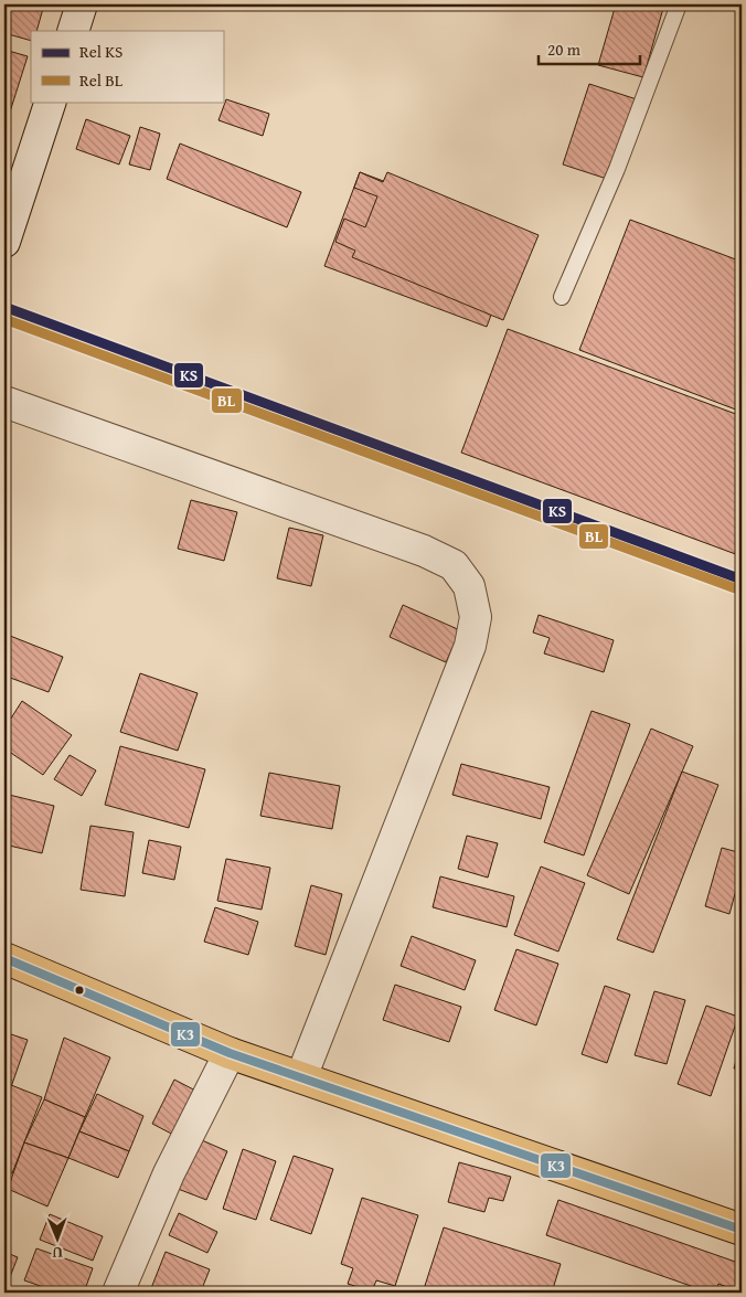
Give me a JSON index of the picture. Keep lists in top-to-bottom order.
{
  "lines": ["rail line KS", "rail line BL", "transit line K3"],
  "legend": ["Rel KS", "Rel BL"],
  "scale_bar": "20 m",
  "north": "bottom"
}
